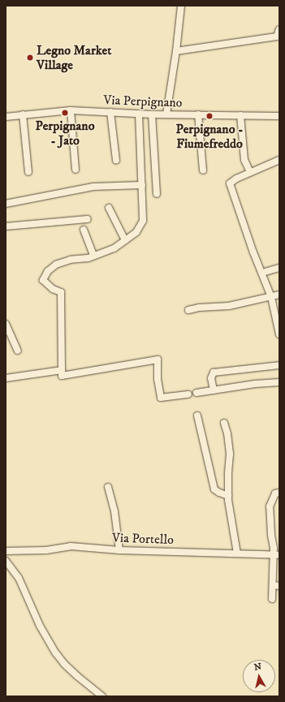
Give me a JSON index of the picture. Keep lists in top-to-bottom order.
{
  "streets": {
    "street": ["Via Perpignano", "Via Portello"]
  },
  "places": ["Legno Market Village", "Perpignano - Jato", "Perpignano - Fiumefreddo"],
  "north": "top"
}
